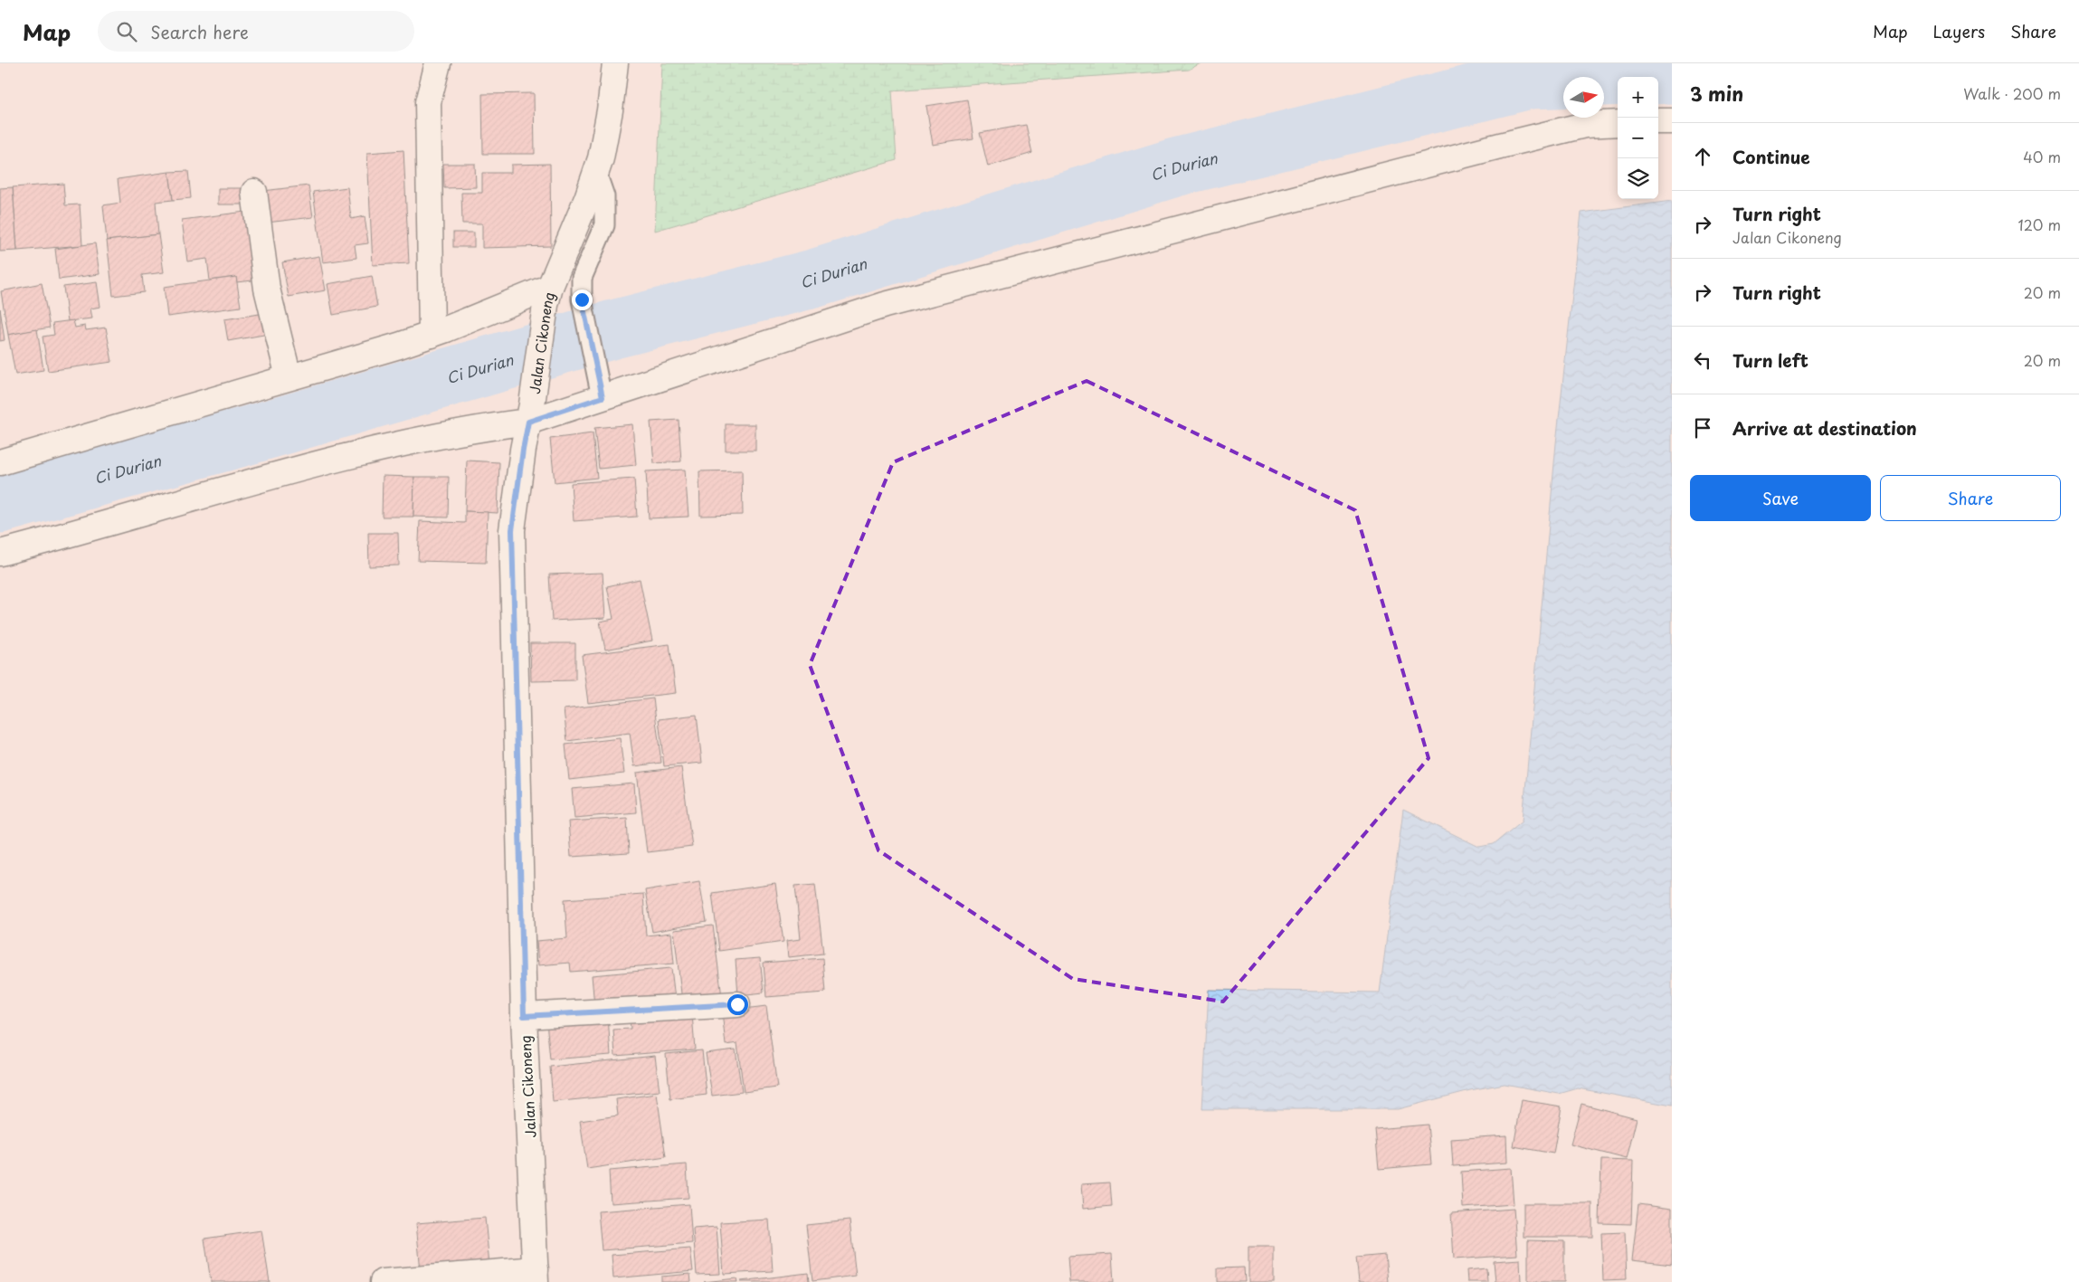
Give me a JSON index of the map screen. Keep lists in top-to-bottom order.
{
  "streets": {
    "street": ["Jalan Cikoneng"]
  },
  "water": ["Ci Durian"],
  "north": "right",
  "page": {
    "header": "Map",
    "search": "Search here",
    "nav": ["Map", "Layers", "Share"],
    "heading": ["3 min", "Walk · 200 m"],
    "map_buttons": ["+", "−"],
    "list": [
      ["Continue", "40 m"],
      ["Turn right", "Jalan Cikoneng", "120 m"],
      ["Turn right", "20 m"],
      ["Turn left", "20 m"],
      "Arrive at destination"
    ],
    "buttons": ["Save", "Share"]
  }
}
